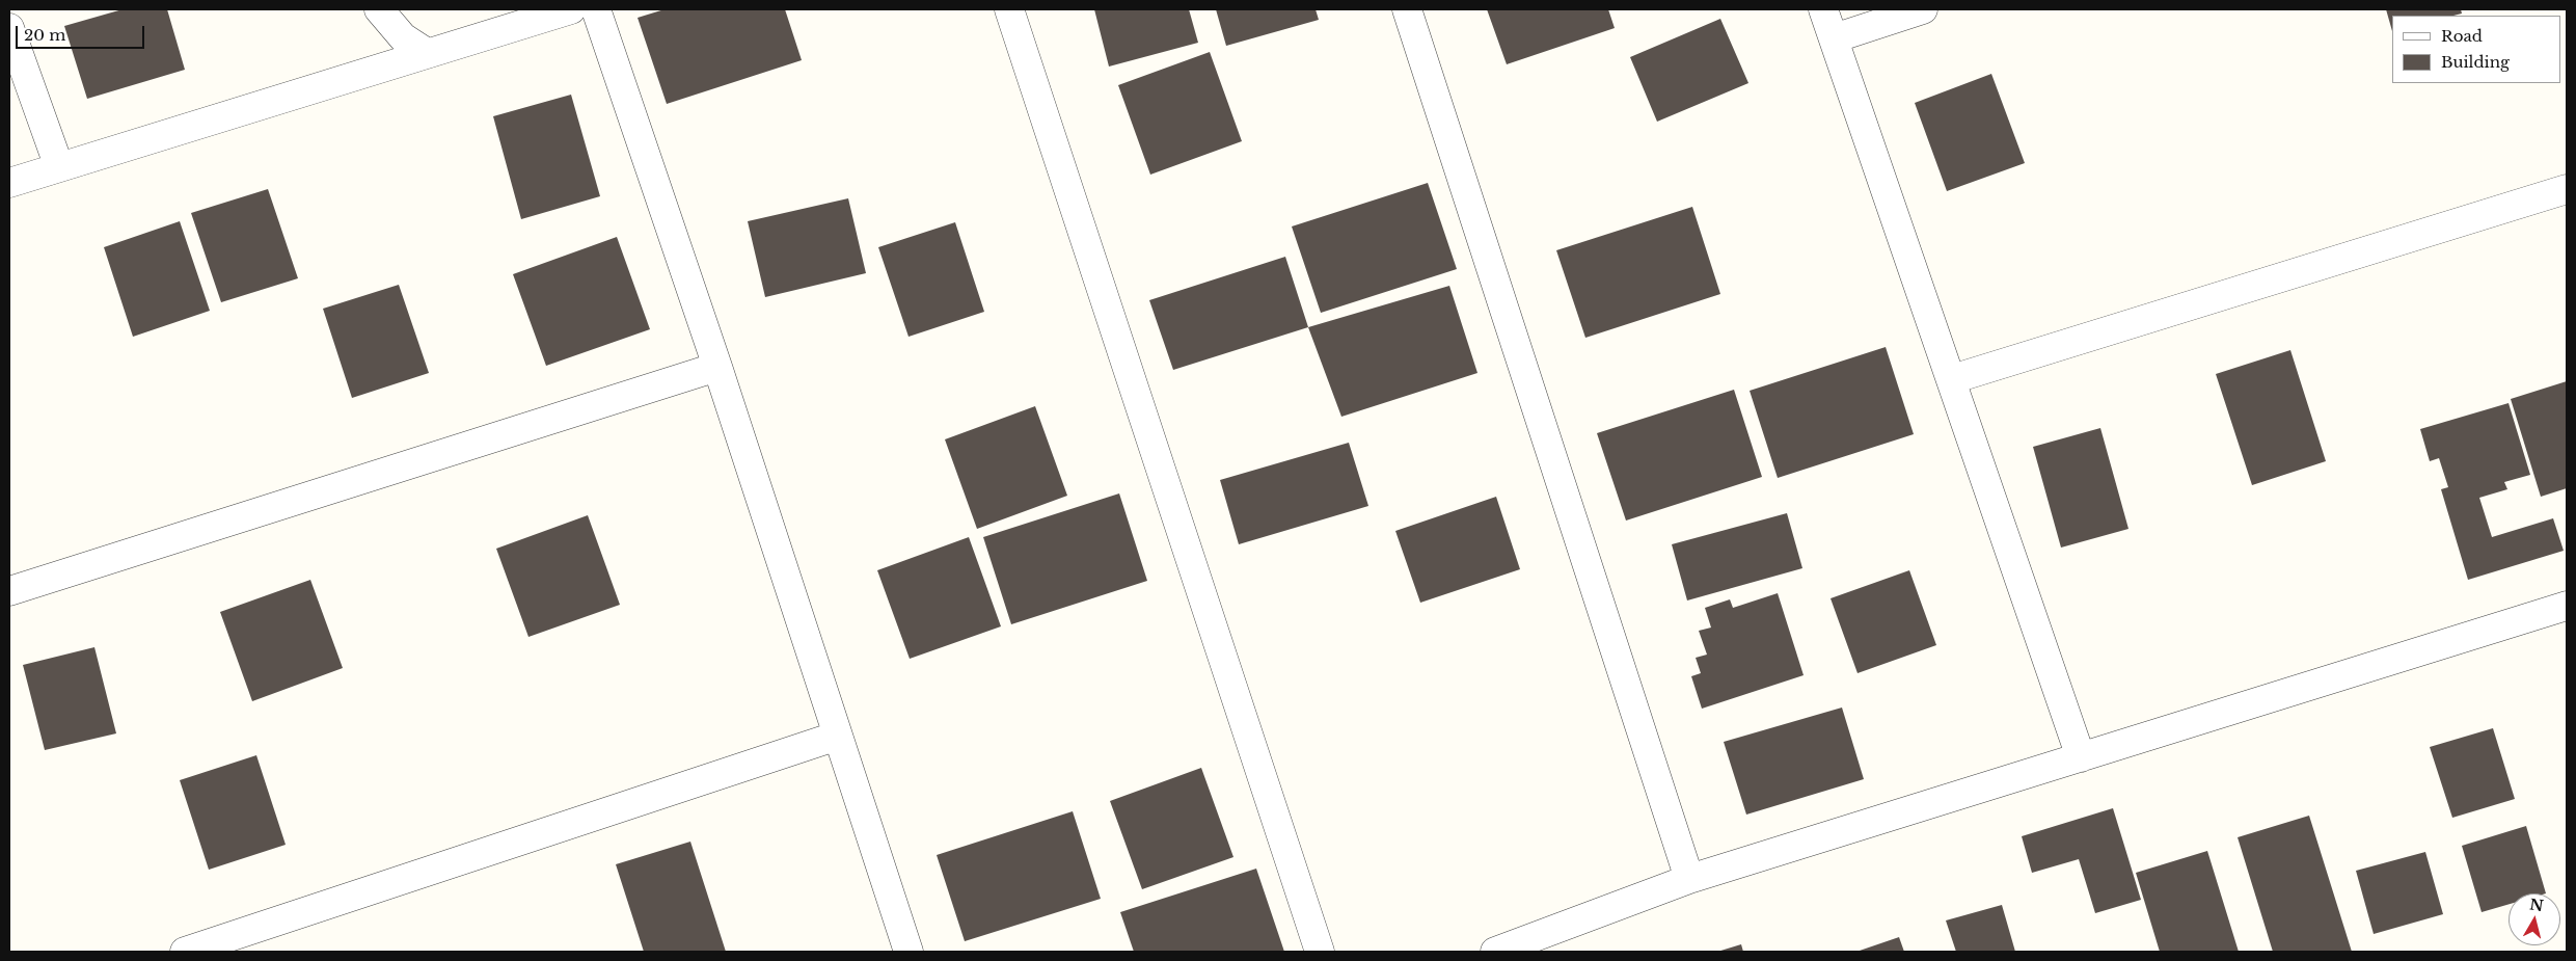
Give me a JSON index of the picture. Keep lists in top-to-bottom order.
{
  "legend": ["Road", "Building"],
  "scale_bar": "20 m",
  "north": "top"
}
